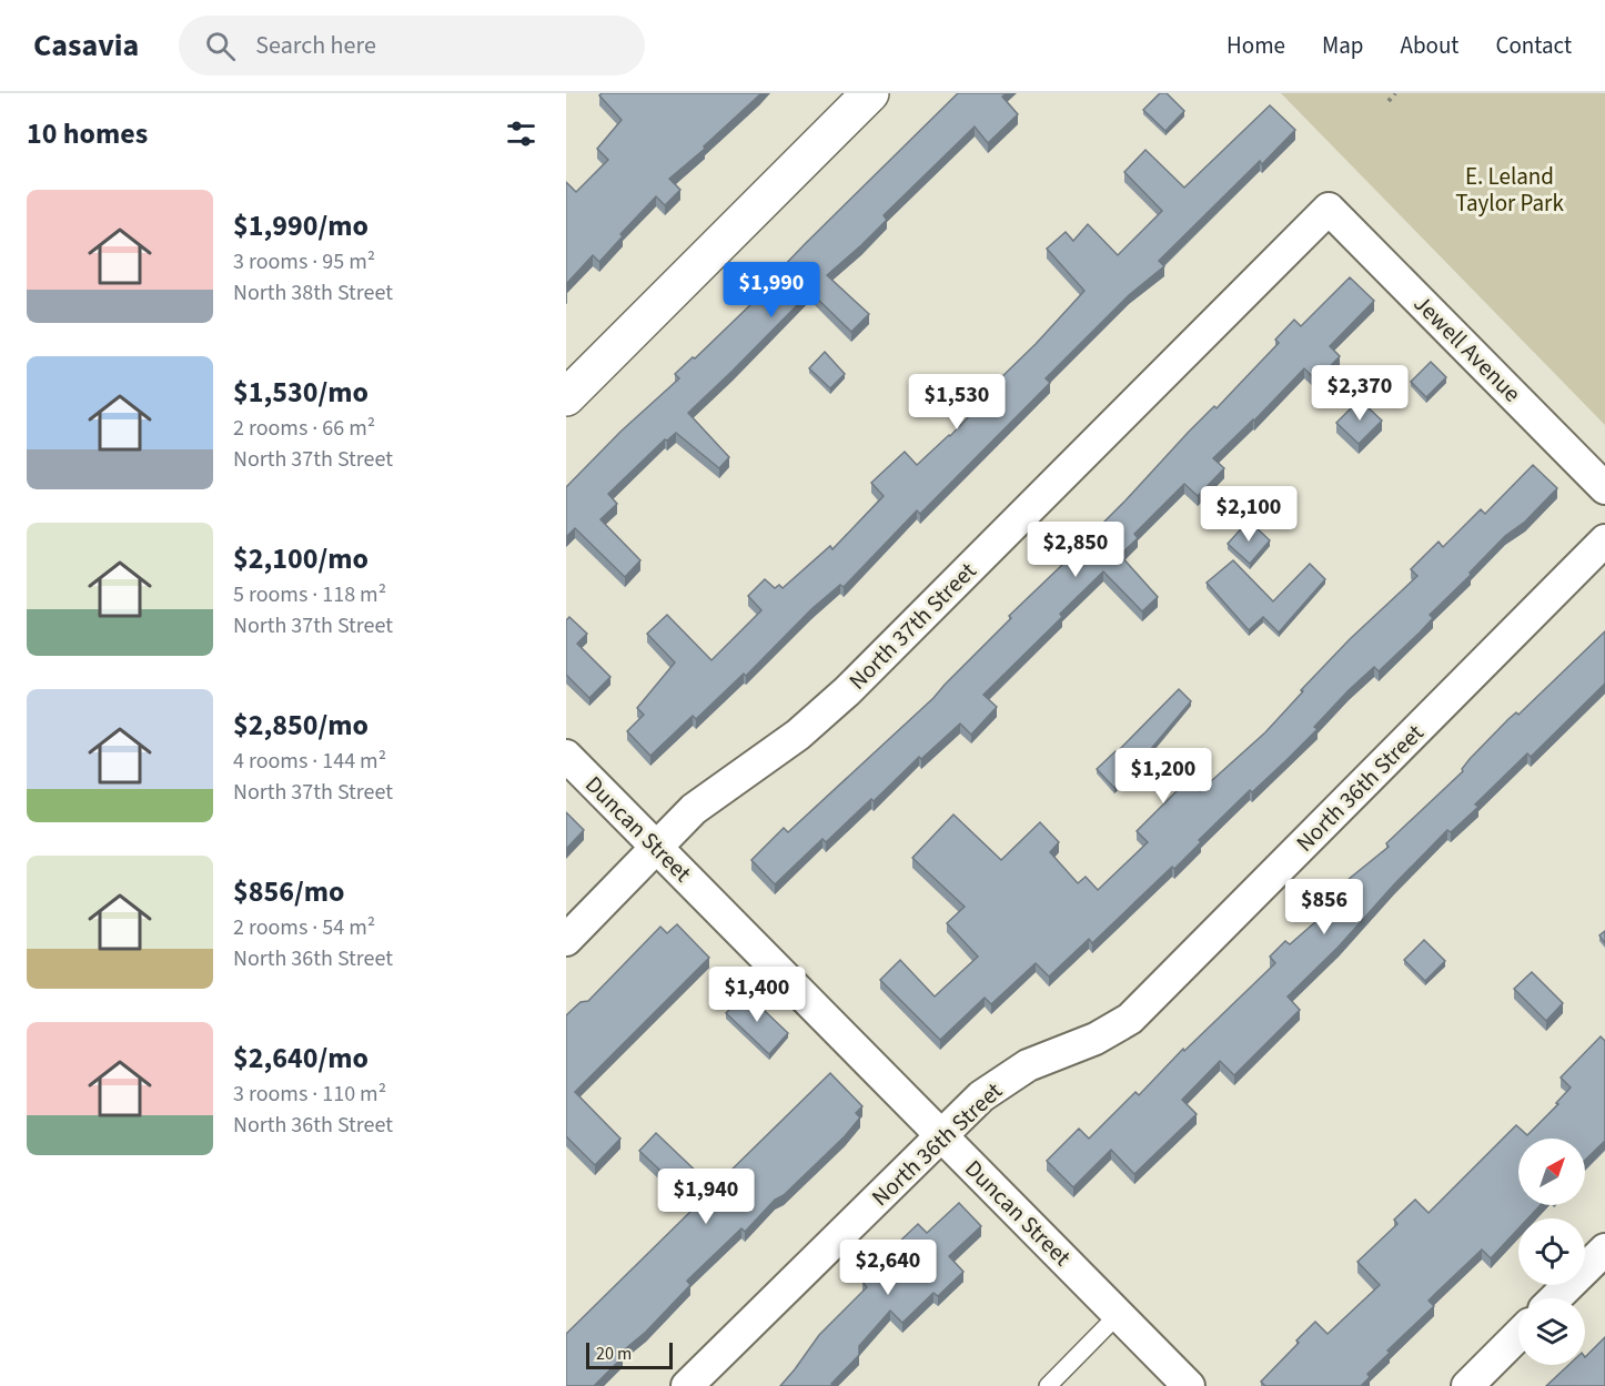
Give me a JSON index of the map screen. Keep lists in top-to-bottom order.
{
  "streets": {
    "street": [
      "Jewell Avenue",
      "North 37th Street",
      "North 36th Street",
      "Duncan Street"
    ]
  },
  "crossings": [
    ["Jewell Avenue", "North 37th Street"],
    ["North 37th Street", "Duncan Street"],
    ["North 36th Street", "Duncan Street"]
  ],
  "parks": ["E. Leland Taylor Park"],
  "scale_bar": "20 m",
  "north": "top right",
  "page": {
    "header": "Casavia",
    "search": "Search here",
    "nav": [
      "Home",
      "Map",
      "About",
      "Contact"
    ],
    "heading": "10 homes",
    "list": [
      {
        "name": "$1,990/mo",
        "note": "3 rooms · 95 m² · North 38th Street"
      },
      {
        "name": "$1,530/mo",
        "note": "2 rooms · 66 m² · North 37th Street"
      },
      {
        "name": "$2,100/mo",
        "note": "5 rooms · 118 m² · North 37th Street"
      },
      {
        "name": "$2,850/mo",
        "note": "4 rooms · 144 m² · North 37th Street"
      },
      {
        "name": "$856/mo",
        "note": "2 rooms · 54 m² · North 36th Street"
      },
      {
        "name": "$2,640/mo",
        "note": "3 rooms · 110 m² · North 36th Street"
      }
    ],
    "price": [
      "$1,990",
      "$2,370",
      "$1,530",
      "$2,100",
      "$2,850",
      "$1,200",
      "$856",
      "$1,400",
      "$1,940",
      "$2,640"
    ],
    "scale": "20 m"
  }
}
